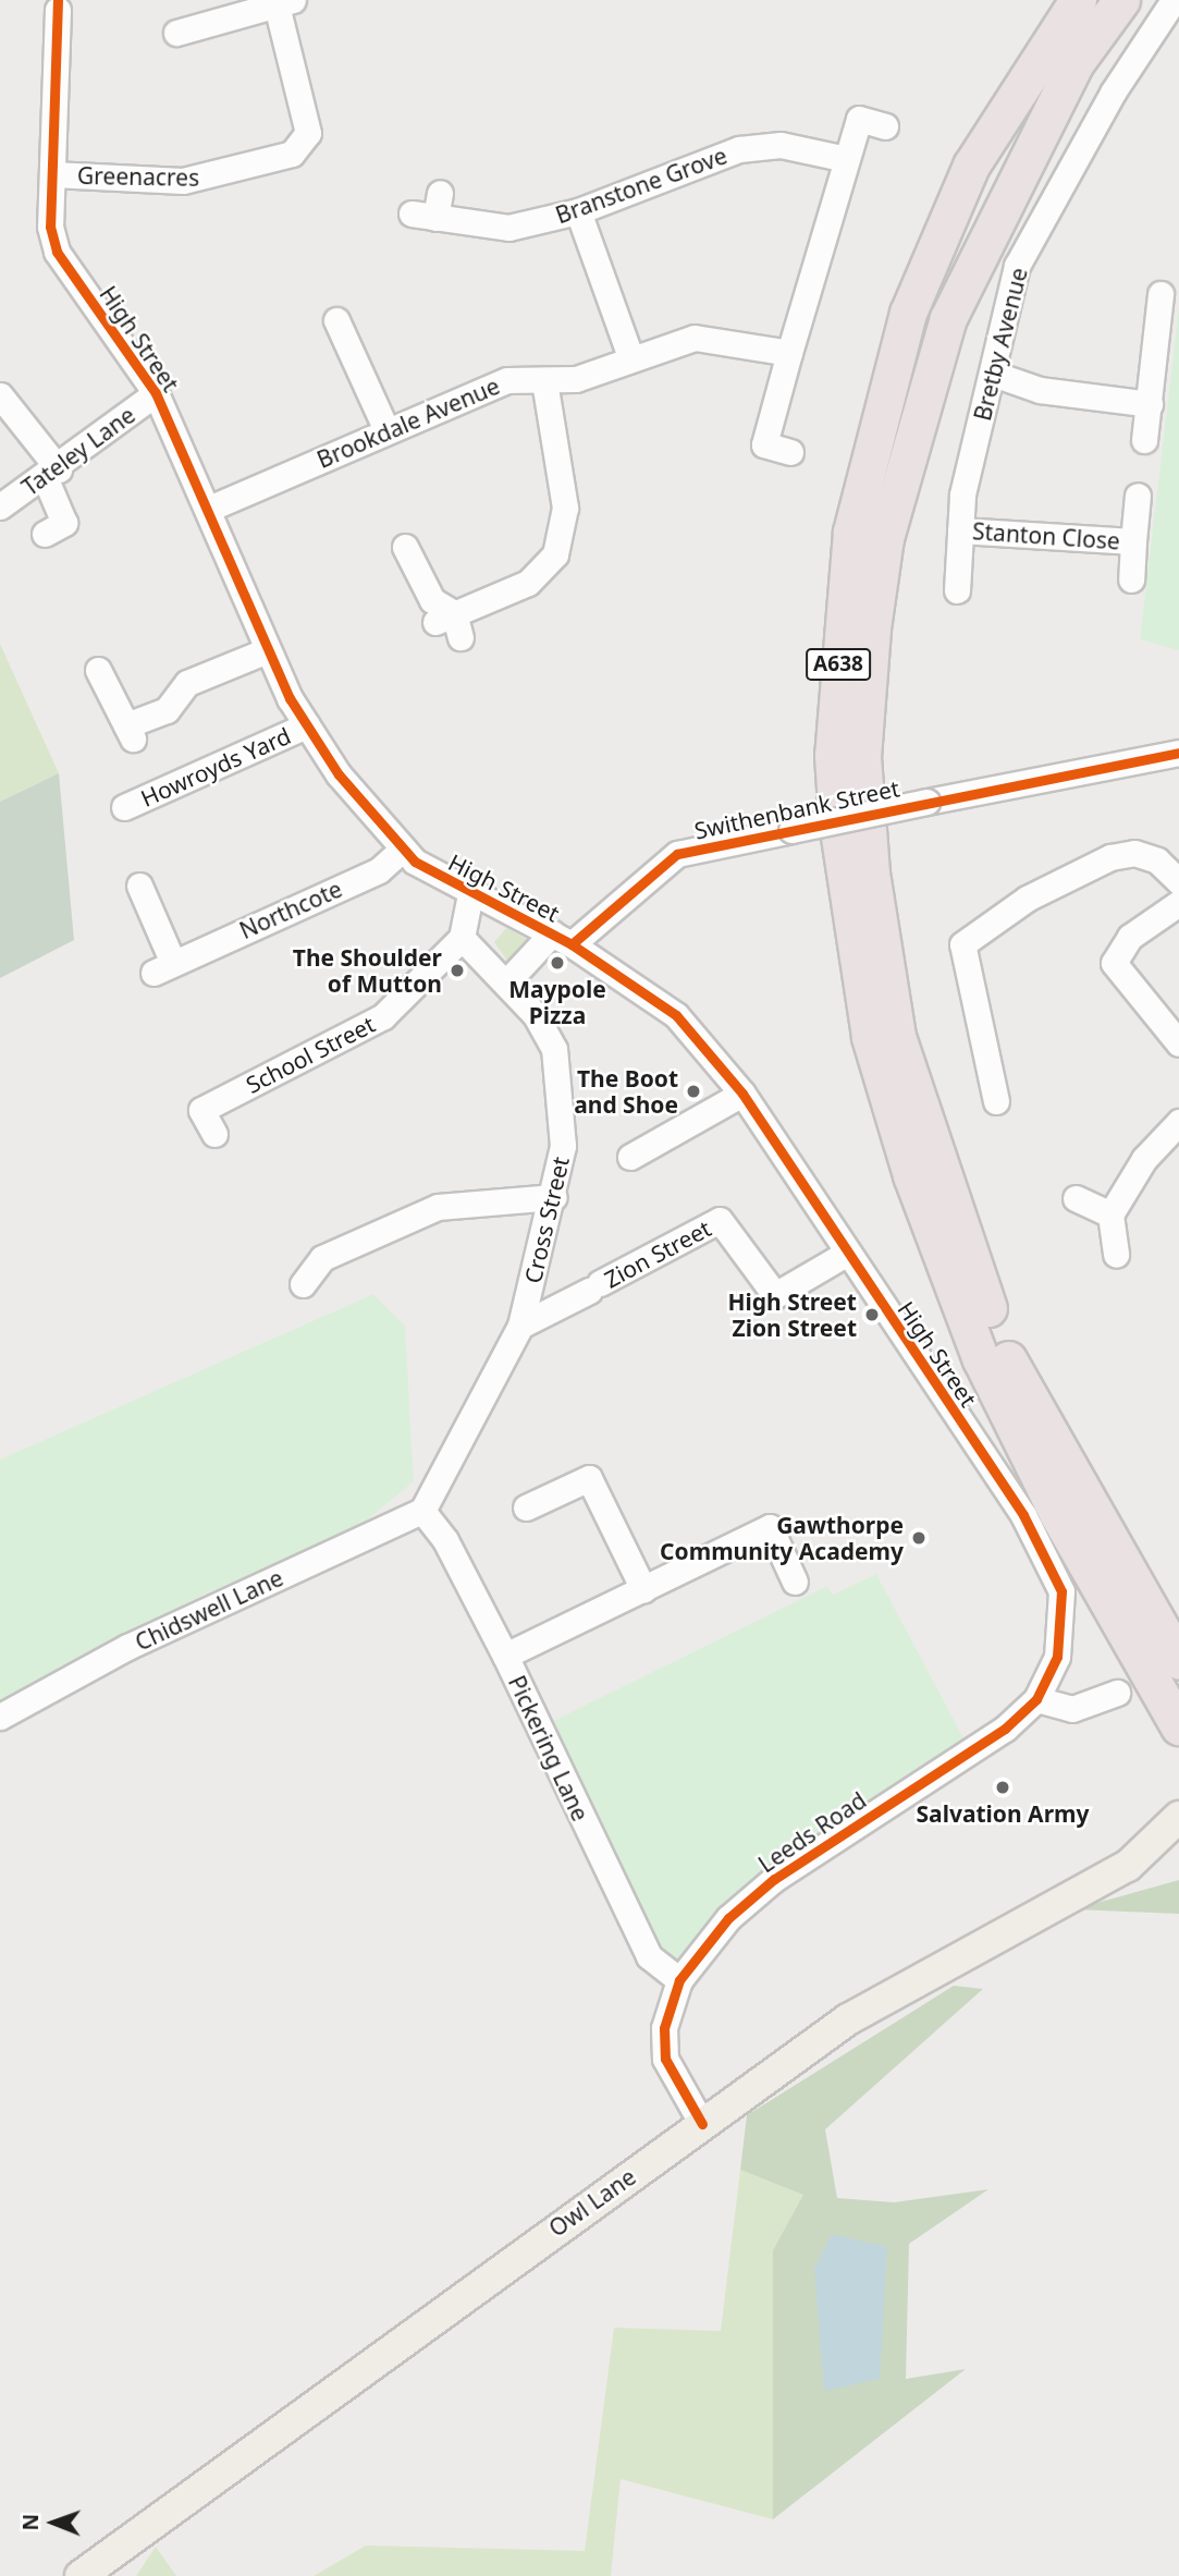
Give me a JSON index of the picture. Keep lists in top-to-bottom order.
{
  "streets": {
    "highway": ["A638"],
    "main road": ["Owl Lane"],
    "street": [
      "Greenacres",
      "Branstone Grove",
      "High Street",
      "Bretby Avenue",
      "Brookdale Avenue",
      "Tateley Lane",
      "Stanton Close",
      "Howroyds Yard",
      "Swithenbank Street",
      "Northcote",
      "School Street",
      "Cross Street",
      "Zion Street",
      "Chidswell Lane",
      "Pickering Lane",
      "Leeds Road"
    ]
  },
  "crossings": [
    ["Greenacres", "High Street"],
    ["High Street", "Brookdale Avenue"],
    ["High Street", "Tateley Lane"],
    ["High Street", "Howroyds Yard"],
    ["High Street", "Swithenbank Street"],
    ["High Street", "Northcote"],
    ["High Street", "Zion Street"],
    ["High Street", "Leeds Road"],
    ["Bretby Avenue", "Stanton Close"],
    ["Swithenbank Street", "Cross Street"],
    ["School Street", "Cross Street"],
    ["Cross Street", "Zion Street"],
    ["Cross Street", "Chidswell Lane"],
    ["Cross Street", "Pickering Lane"],
    ["Chidswell Lane", "Pickering Lane"],
    ["Pickering Lane", "Leeds Road"],
    ["Leeds Road", "Owl Lane"]
  ],
  "places": [
    "Maypole Pizza",
    "The Shoulder of Mutton",
    "The Boot and Shoe",
    "High Street Zion Street",
    "Gawthorpe Community Academy",
    "Salvation Army"
  ],
  "north": "left"
}
